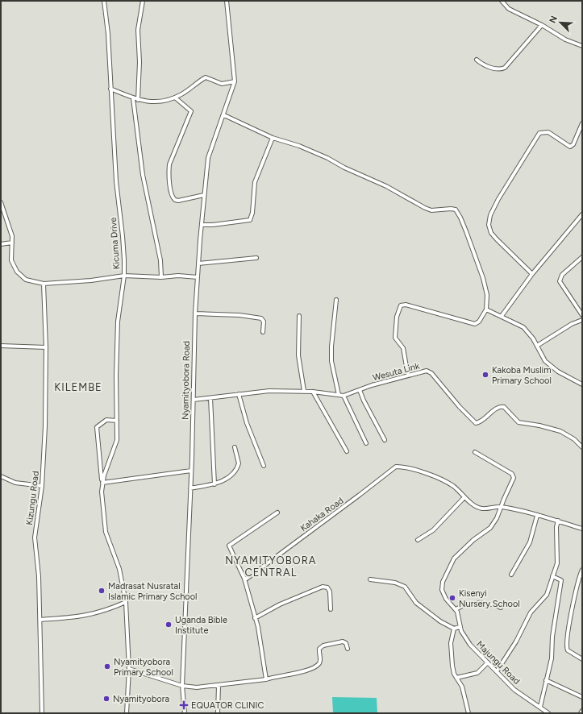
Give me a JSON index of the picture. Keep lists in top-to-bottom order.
{
  "streets": {
    "street": [
      "Kicuma Drive",
      "Wesuta Link",
      "Nyamityobora Road",
      "Kizungu Road",
      "Kahaka Road",
      "Majungu Road"
    ]
  },
  "crossings": [
    ["Wesuta Link", "Nyamityobora Road"]
  ],
  "districts": ["KILEMBE", "NYAMITYOBORA CENTRAL"],
  "places": {
    "other": [
      "Kakoba Muslim Primary School",
      "Madrasat Nusratal Islamic Primary School",
      "Kisenyi Nursery School",
      "Uganda Bible Institute",
      "Nyamityobora Primary School",
      "Nyamityobora"
    ],
    "health": ["EQUATOR CLINIC"]
  },
  "north": "top left"
}
